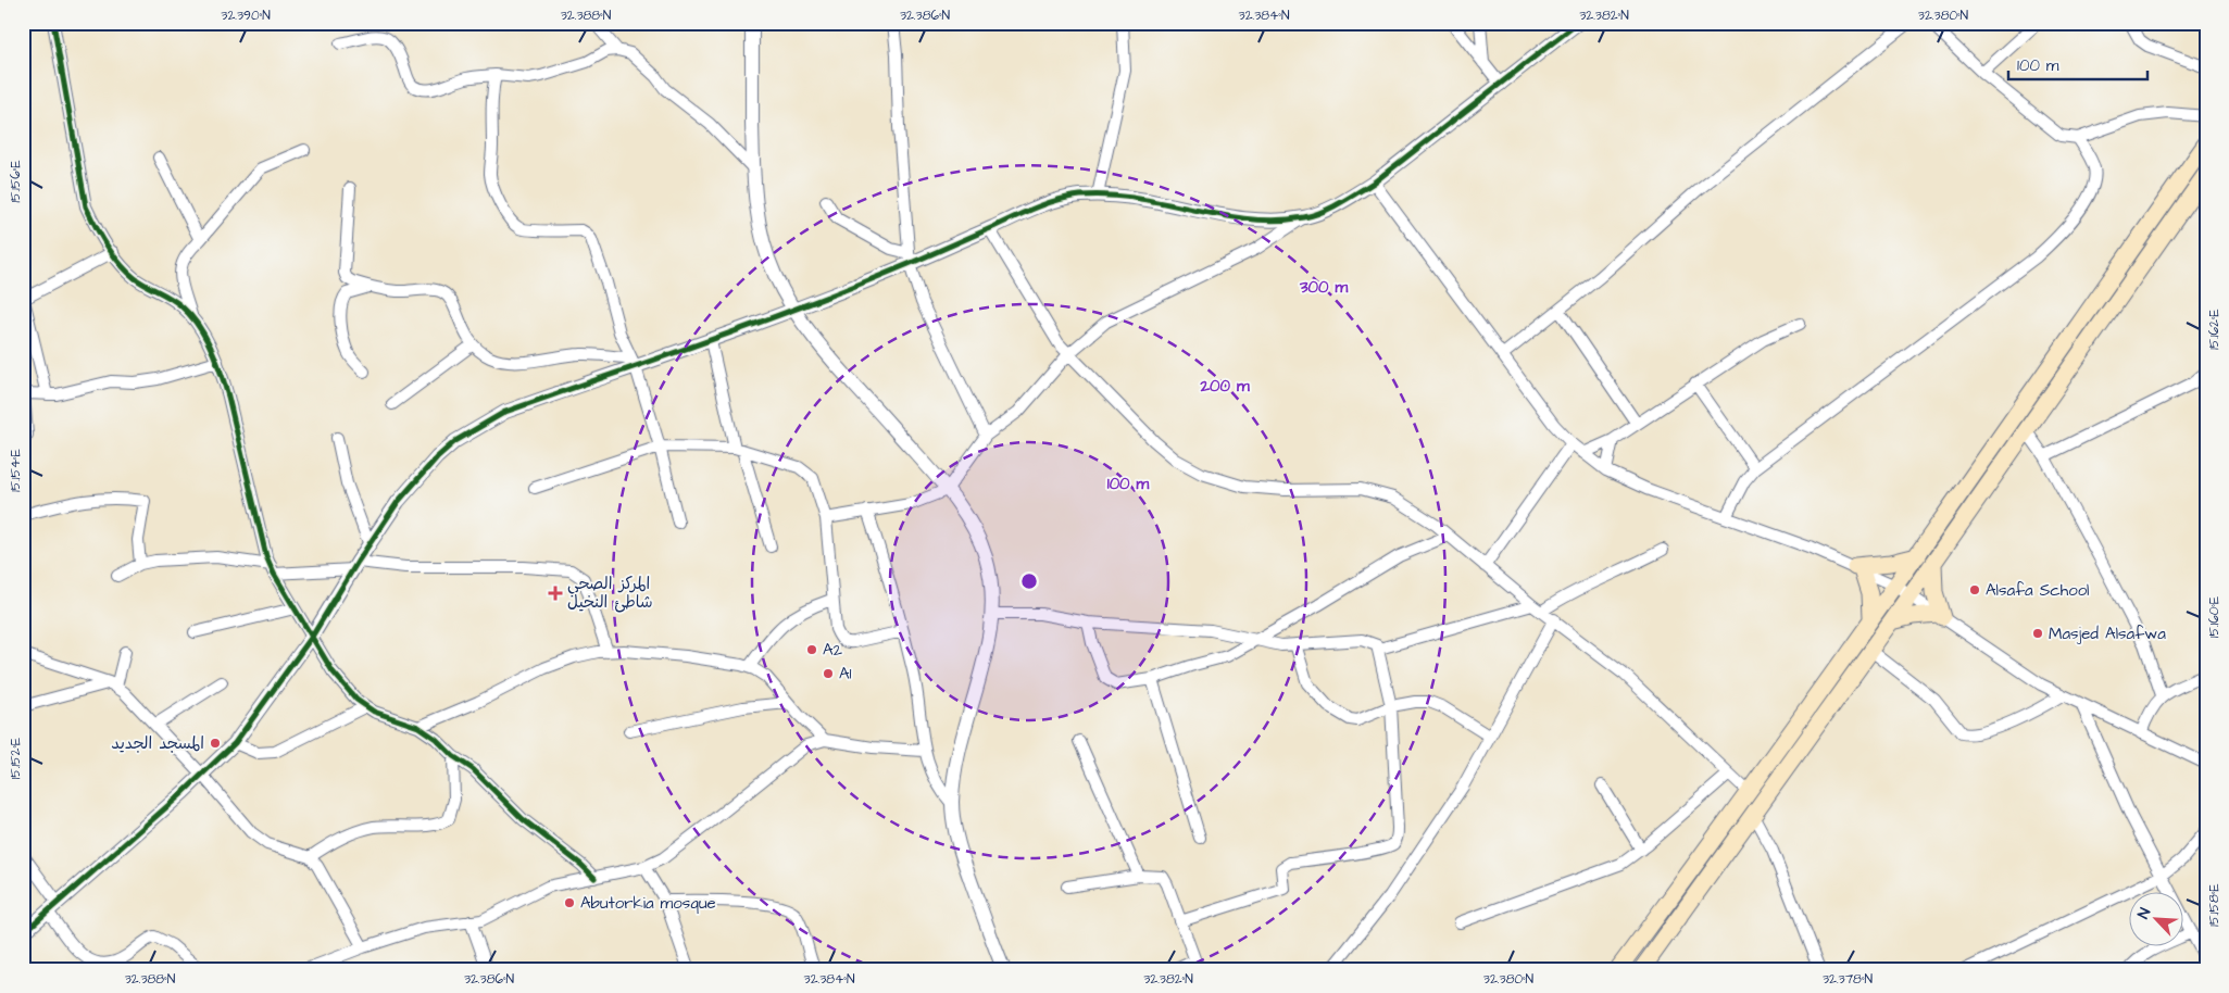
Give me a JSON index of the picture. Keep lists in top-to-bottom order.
{
  "places": {
    "other": [
      "Alsafa School",
      "Masjed Alsafwa",
      "A2",
      "A1",
      "المسجد الجديد",
      "Abutorkia mosque"
    ],
    "health": ["المركز الصحي شاطئ النخيل"]
  },
  "scale_bar": "100 m",
  "north": "top left",
  "coordinates": [
    "32.390°N",
    "32.388°N",
    "32.386°N",
    "32.384°N",
    "32.382°N",
    "32.380°N",
    "15.156°E",
    "15.162°E",
    "15.154°E",
    "15.160°E",
    "15.152°E",
    "15.158°E",
    "32.378°N"
  ],
  "rings": ["300 m", "200 m", "100 m"]
}
